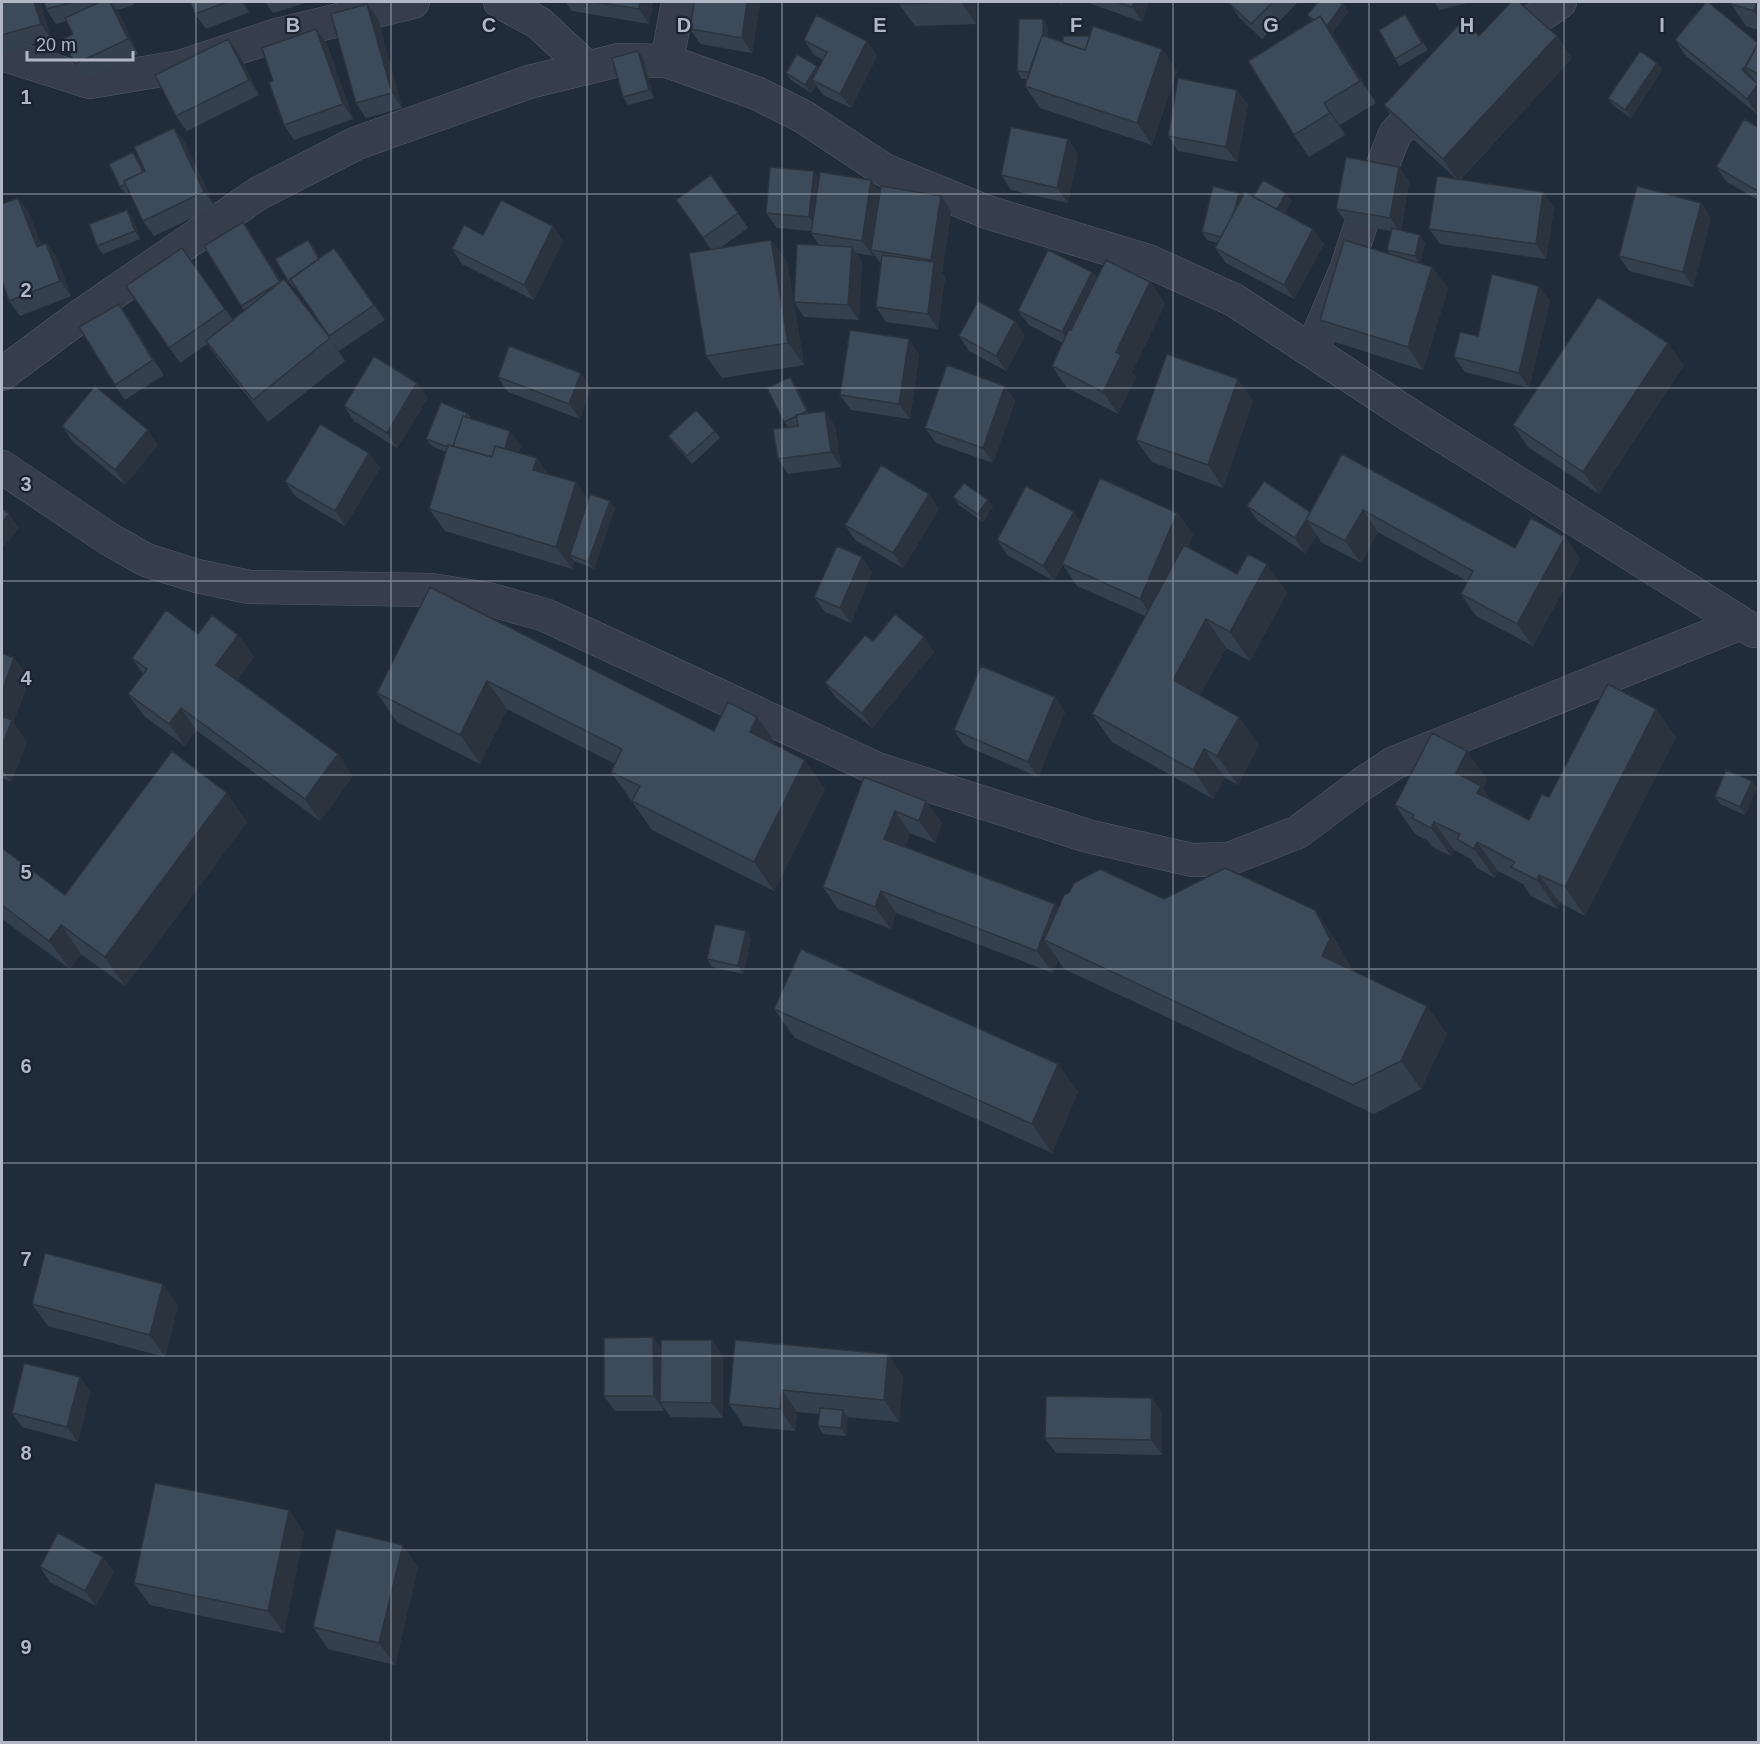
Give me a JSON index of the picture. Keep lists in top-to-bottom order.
{
  "scale_bar": "20 m",
  "grid": {
    "columns": [
      "B",
      "C",
      "D",
      "E",
      "F",
      "G",
      "H",
      "I"
    ],
    "rows": [
      "1",
      "2",
      "3",
      "4",
      "5",
      "6",
      "7",
      "8",
      "9"
    ]
  }
}
